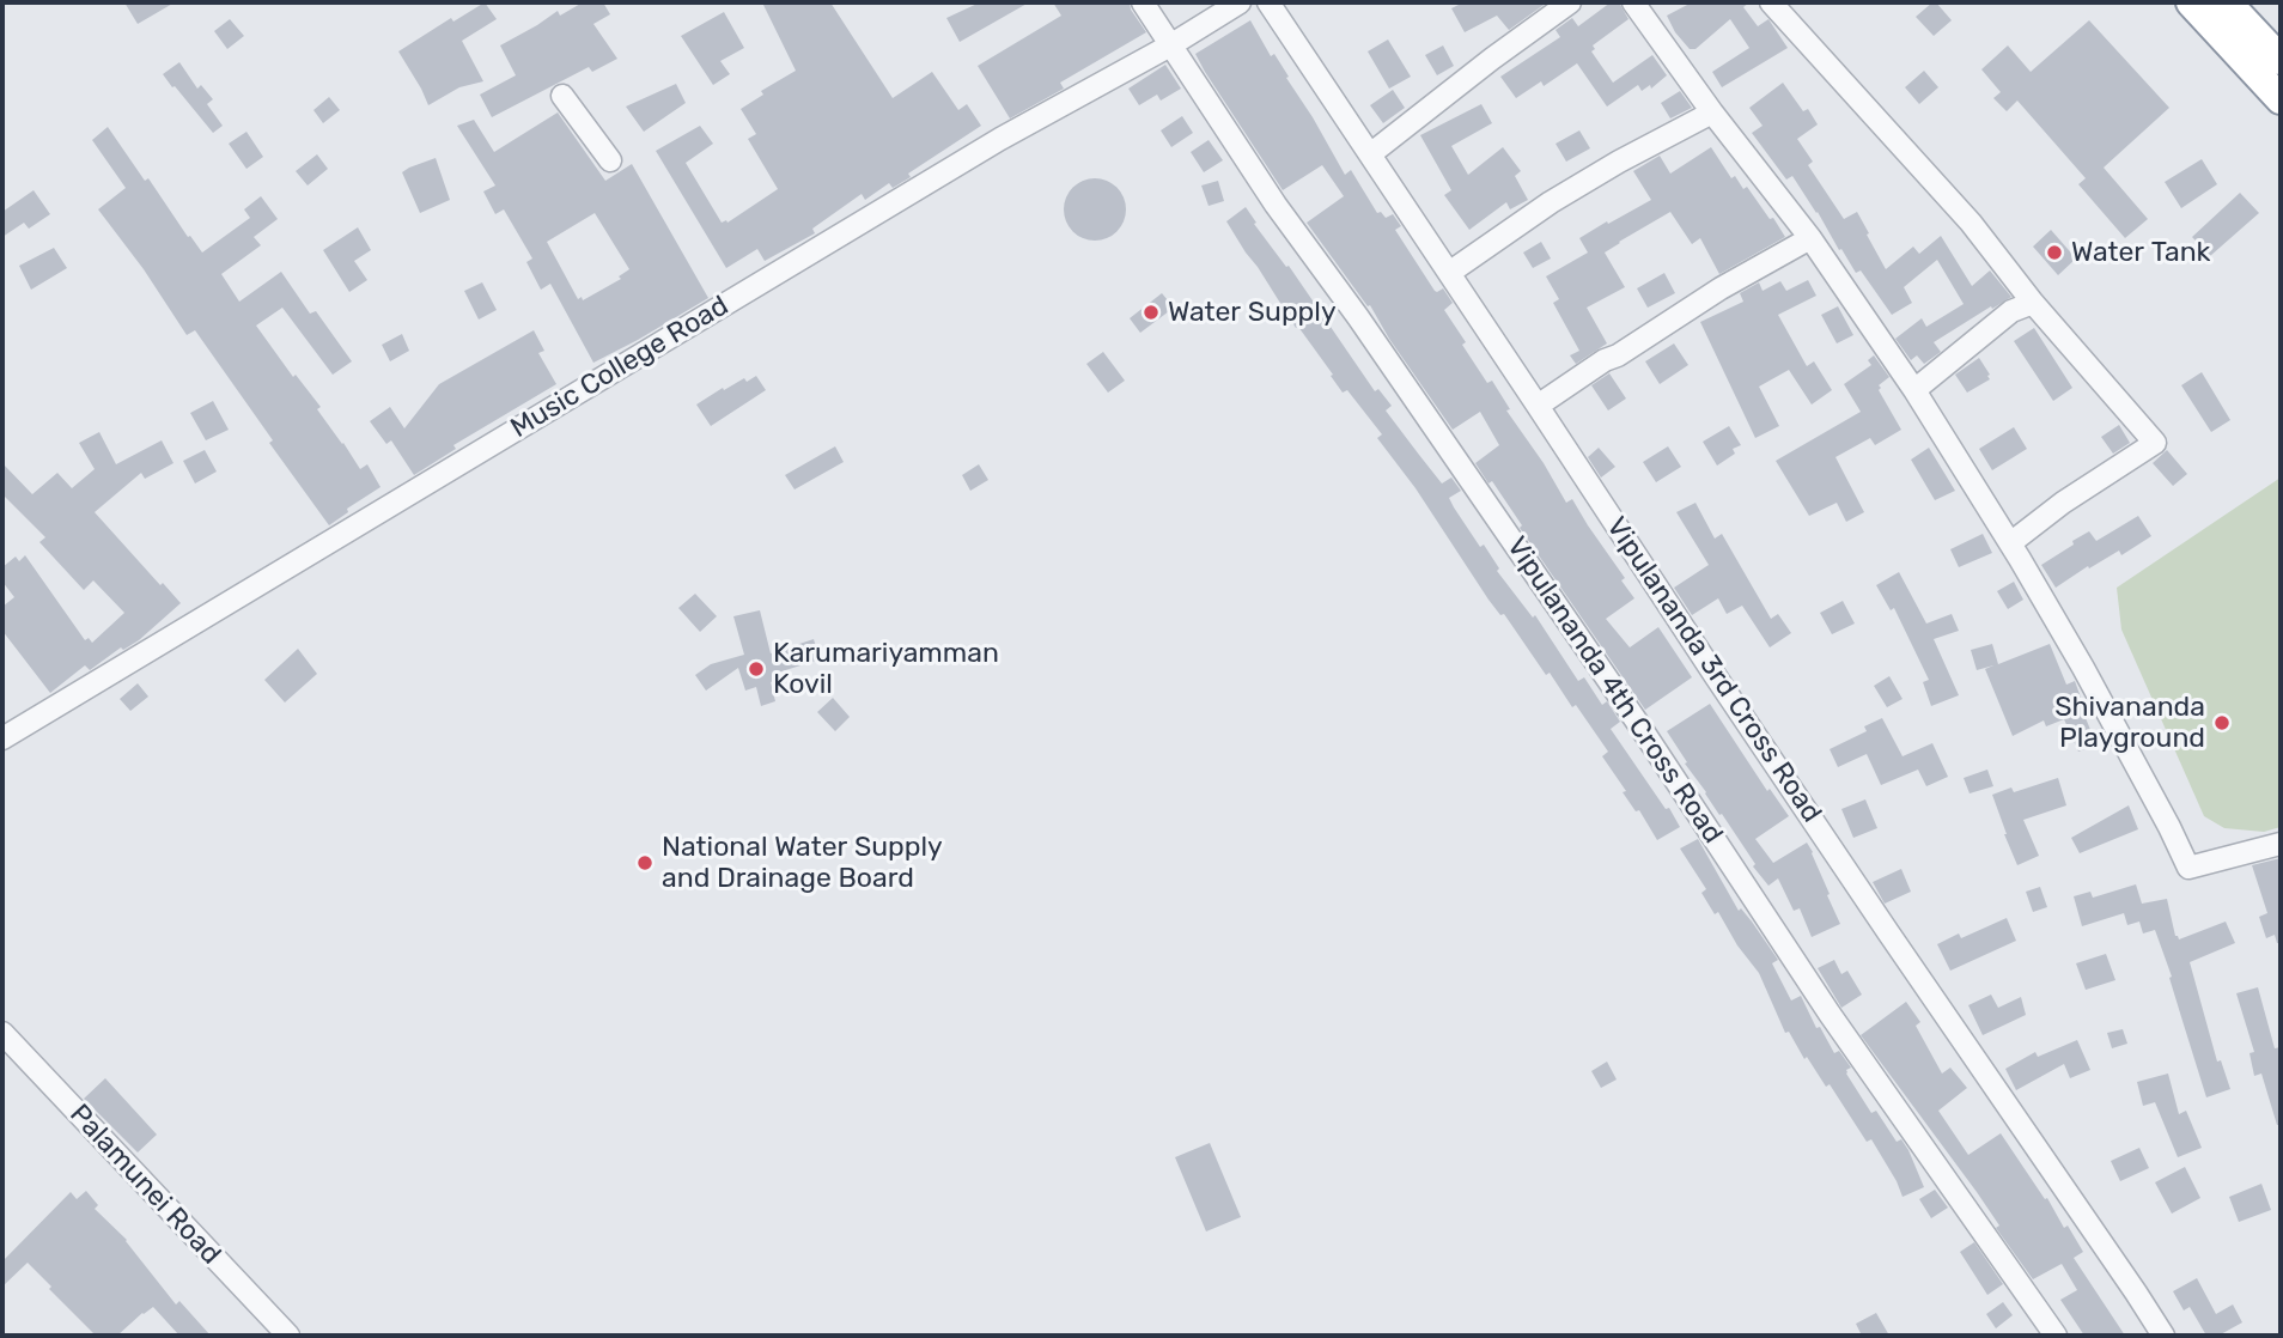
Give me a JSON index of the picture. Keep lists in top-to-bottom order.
{
  "streets": {
    "street": [
      "Music College Road",
      "Vipulananda 3rd Cross Road",
      "Vipulananda 4th Cross Road",
      "Palamunei Road"
    ]
  },
  "crossings": [
    ["Music College Road", "Vipulananda 4th Cross Road"]
  ],
  "places": [
    "Water Tank",
    "Water Supply",
    "Karumariyamman Kovil",
    "Shivananda Playground",
    "National Water Supply and Drainage Board"
  ]
}
